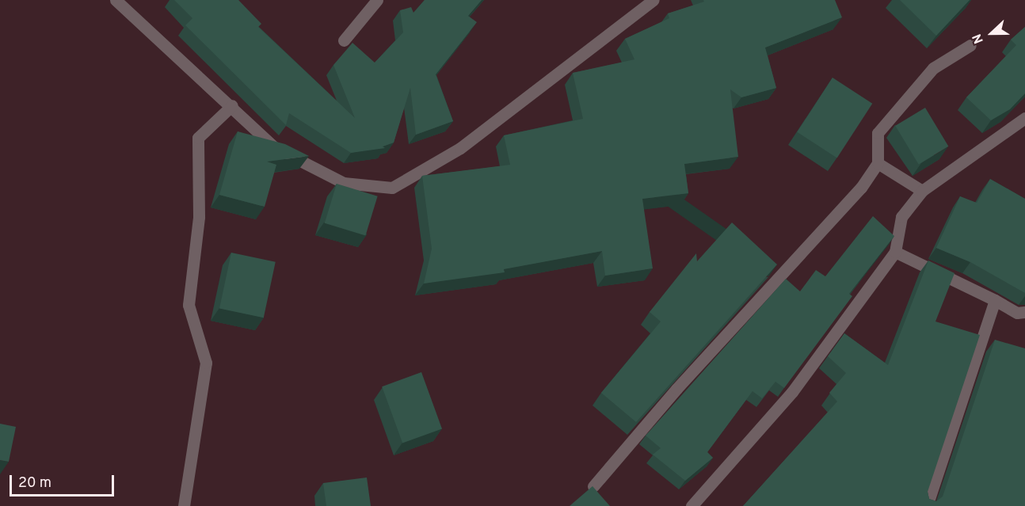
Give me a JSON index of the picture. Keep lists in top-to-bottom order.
{
  "scale_bar": "20 m",
  "north": "left"
}
